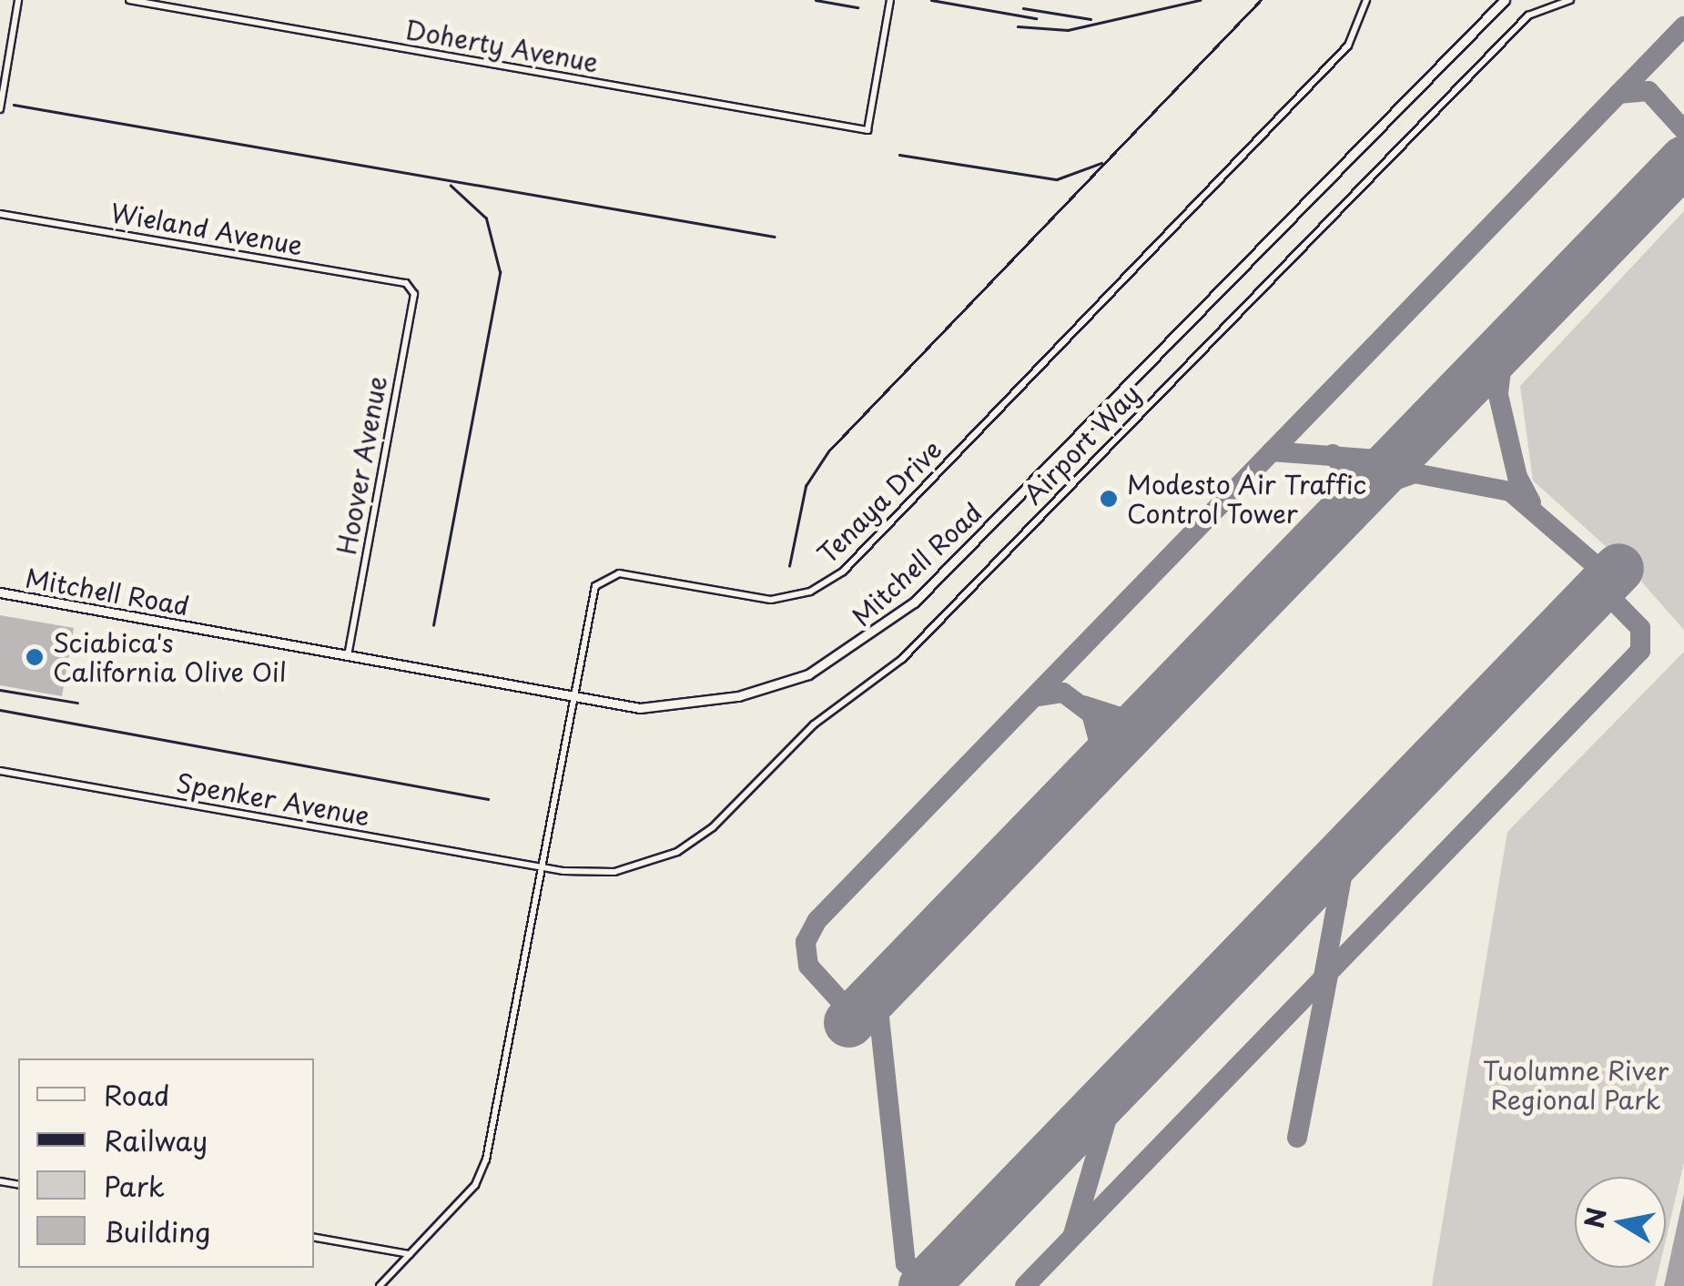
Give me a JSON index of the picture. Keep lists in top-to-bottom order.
{
  "streets": {
    "main road": ["Mitchell Road"],
    "street": [
      "Doherty Avenue",
      "Wieland Avenue",
      "Airport Way",
      "Hoover Avenue",
      "Tenaya Drive",
      "Spenker Avenue"
    ]
  },
  "crossings": [
    ["Wieland Avenue", "Hoover Avenue"],
    ["Airport Way", "Tenaya Drive"],
    ["Airport Way", "Spenker Avenue"],
    ["Hoover Avenue", "Mitchell Road"],
    ["Tenaya Drive", "Mitchell Road"],
    ["Tenaya Drive", "Spenker Avenue"]
  ],
  "parks": ["Tuolumne River Regional Park"],
  "places": ["Modesto Air Traffic Control Tower", "Sciabica's California Olive Oil"],
  "legend": [
    "Road",
    "Railway",
    "Park",
    "Building"
  ],
  "north": "left"
}
